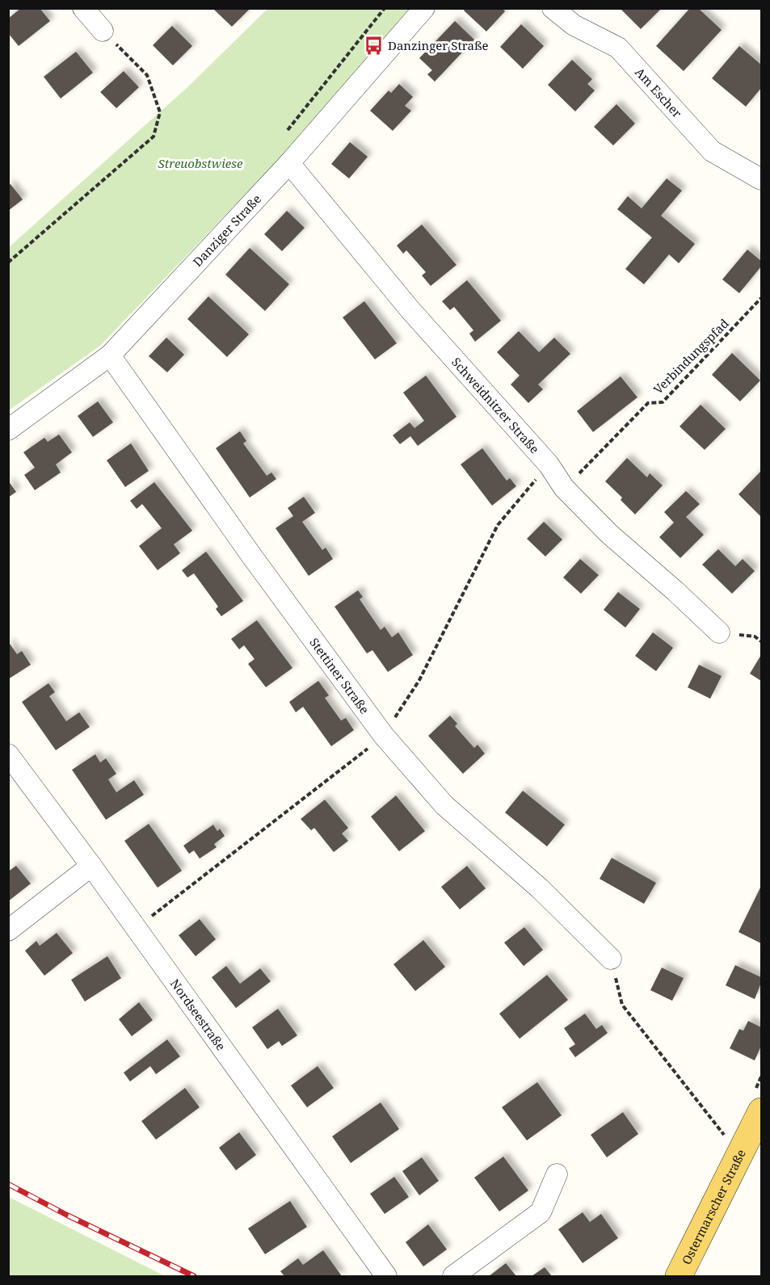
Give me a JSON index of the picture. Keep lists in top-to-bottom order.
{
  "streets": {
    "main road": ["Ostermarscher Straße"],
    "street": [
      "Am Escher",
      "Danziger Straße",
      "Schweidnitzer Straße",
      "Stettiner Straße",
      "Nordseestraße"
    ],
    "path": ["Verbindungspfad"]
  },
  "crossings": [
    ["Danziger Straße", "Schweidnitzer Straße"],
    ["Danziger Straße", "Stettiner Straße"]
  ],
  "parks": ["Streuobstwiese"],
  "places": {
    "bus stop": ["Danzinger Straße"]
  }
}
